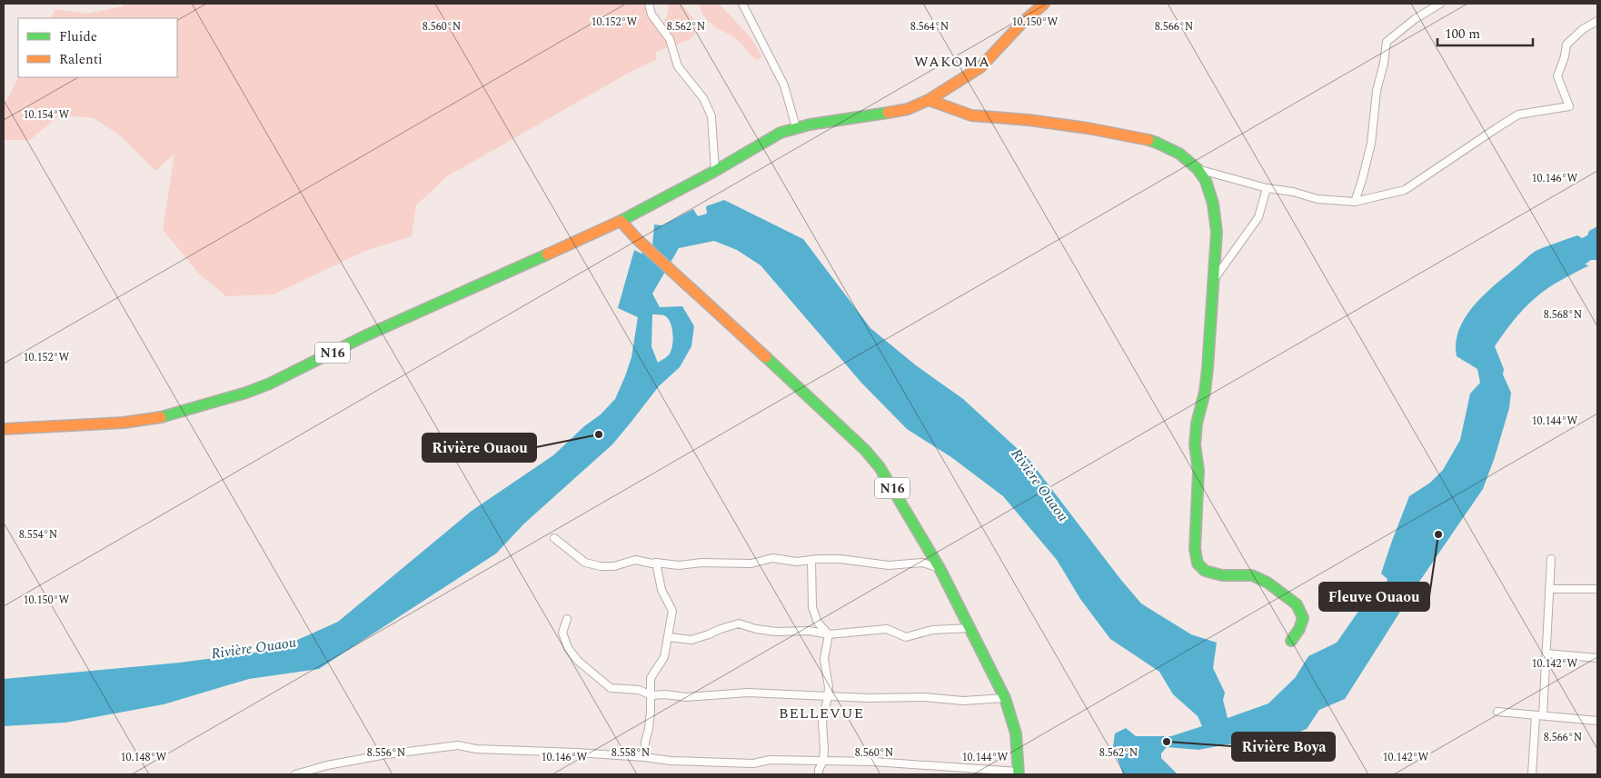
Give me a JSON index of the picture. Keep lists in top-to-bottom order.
{
  "streets": {
    "main road": ["N16"]
  },
  "districts": ["WAKOMA", "BELLEVUE"],
  "water": ["Rivière Ouaou"],
  "places": ["Rivière Ouaou", "Fleuve Ouaou", "Rivière Boya"],
  "legend": ["Fluide", "Ralenti"],
  "scale_bar": "100 m",
  "coordinates": [
    "10.152°W",
    "10.150°W",
    "8.560°N",
    "8.562°N",
    "8.564°N",
    "8.566°N",
    "10.154°W",
    "10.146°W",
    "8.568°N",
    "10.144°W",
    "8.554°N",
    "10.142°W",
    "8.556°N",
    "8.558°N",
    "10.148°W"
  ]
}
